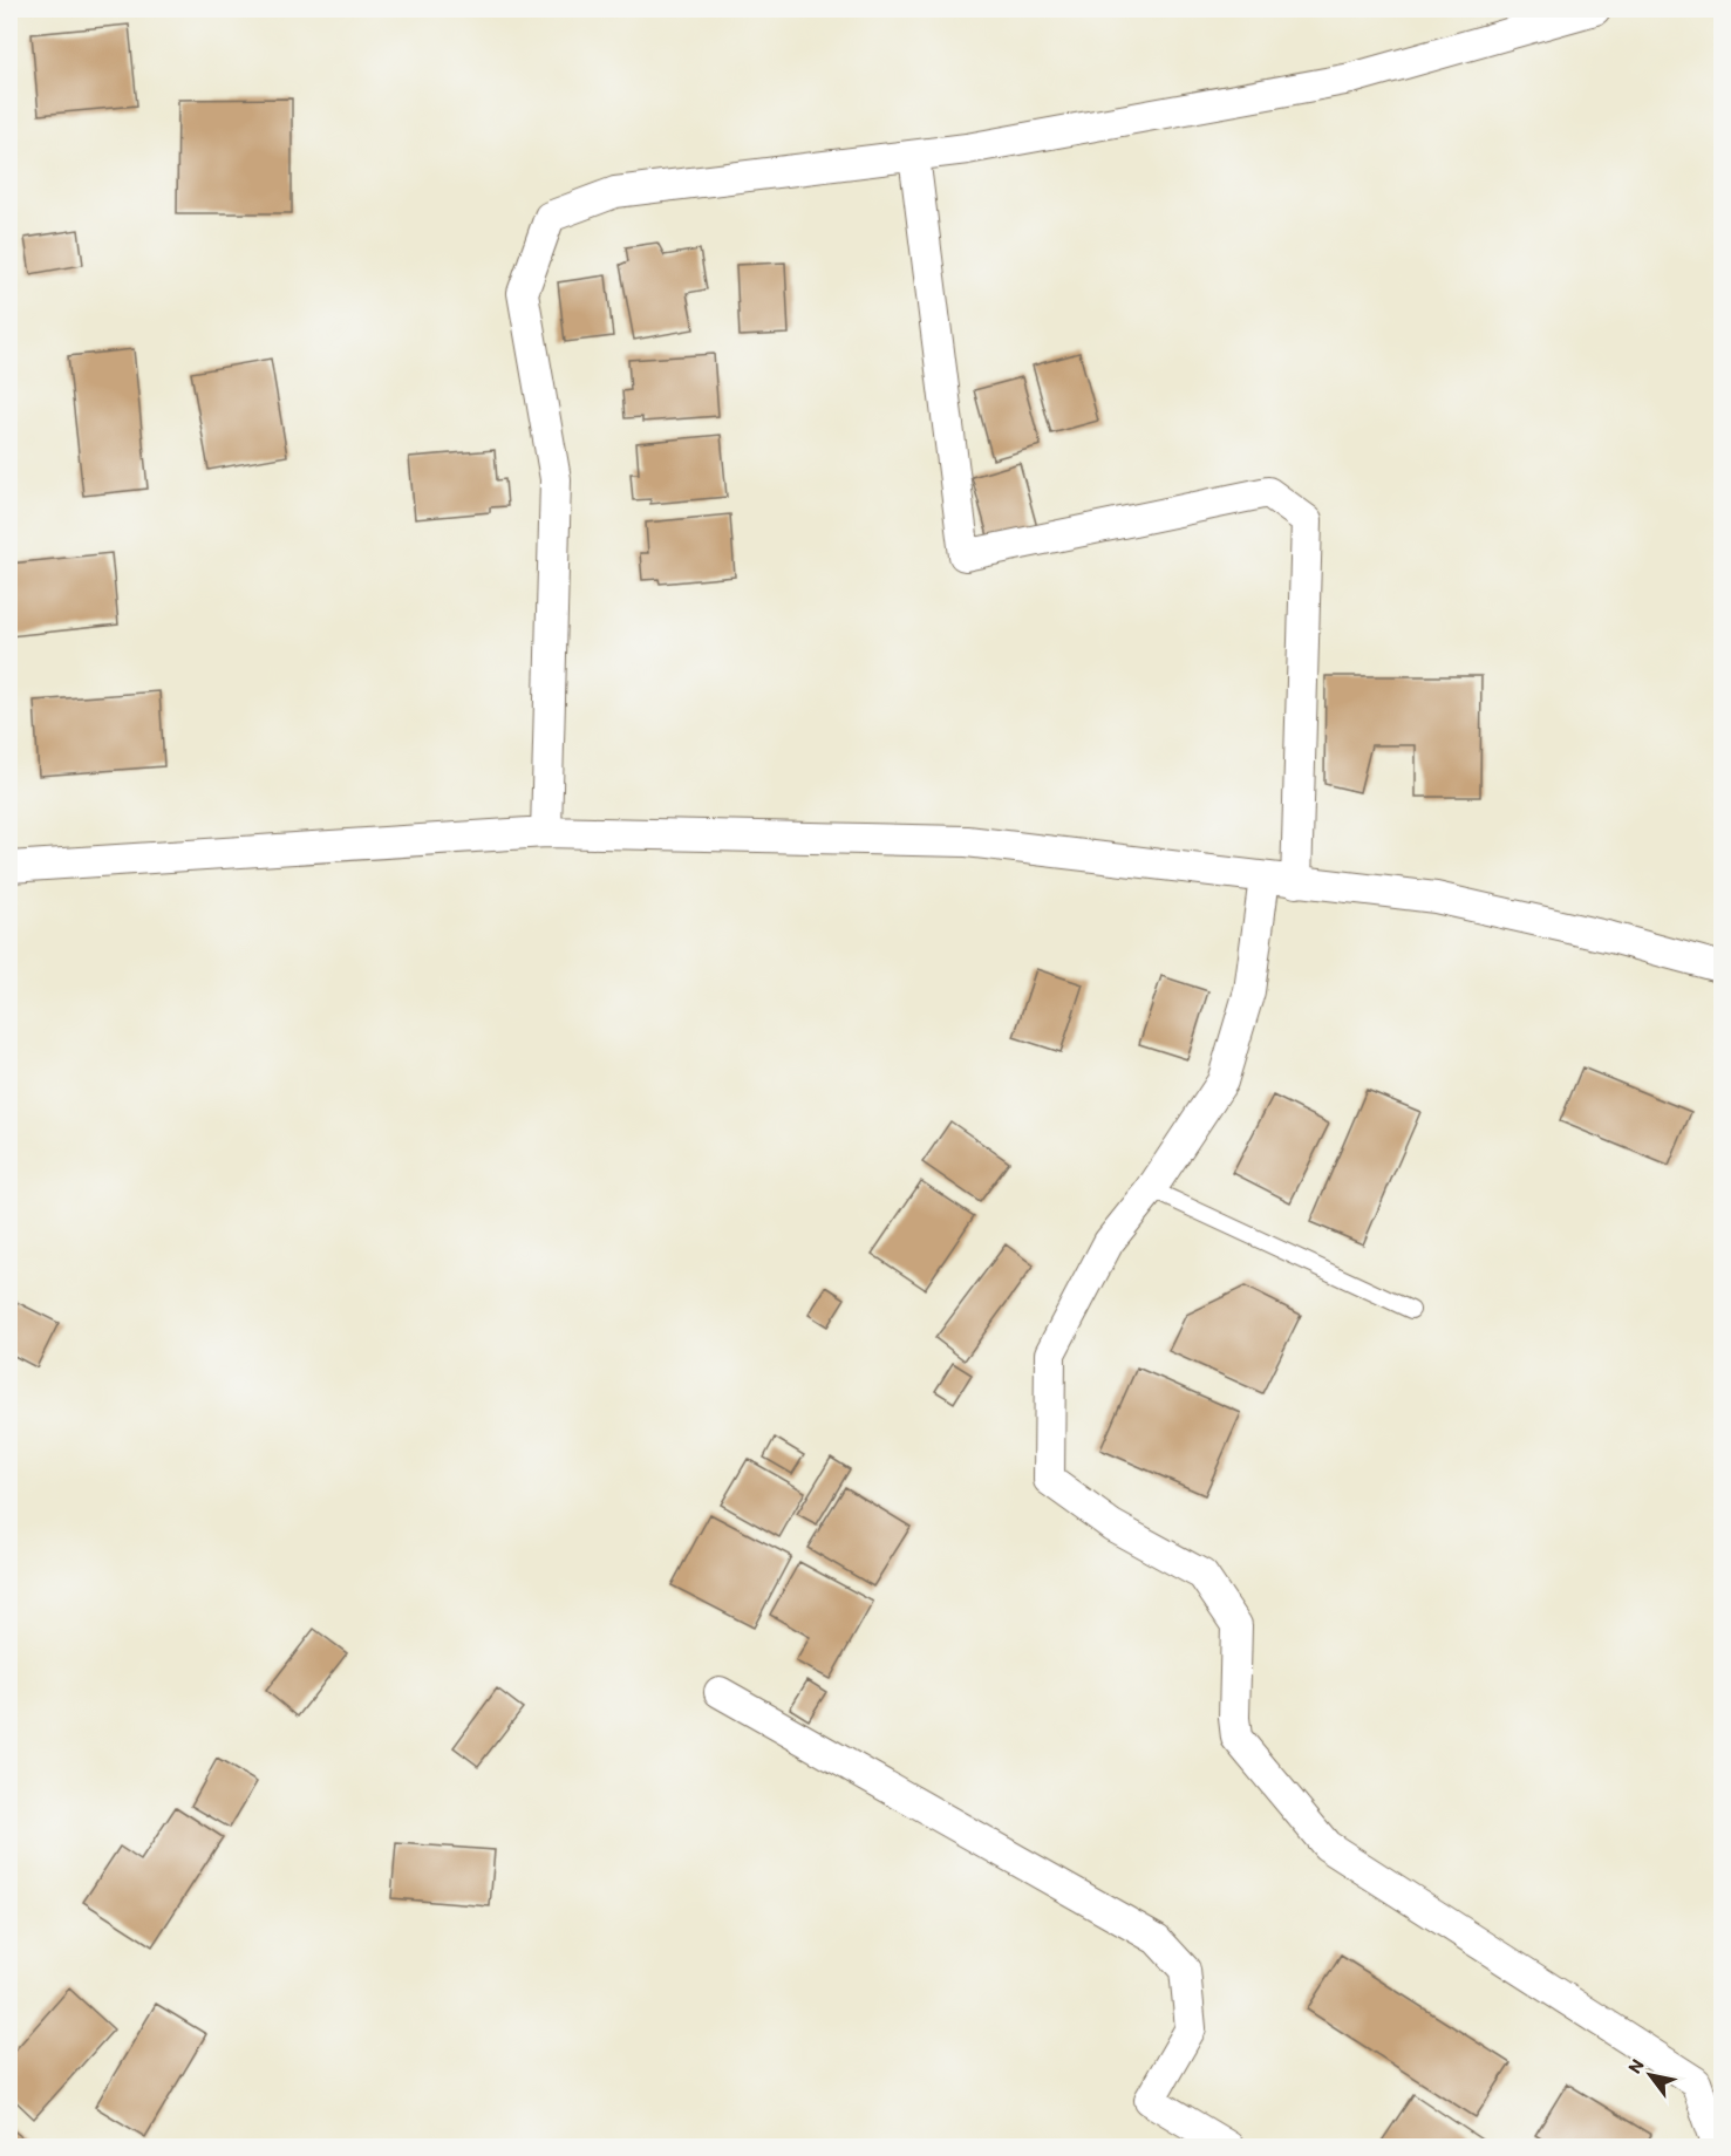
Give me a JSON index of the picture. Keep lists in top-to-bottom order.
{
  "north": "top left"
}
